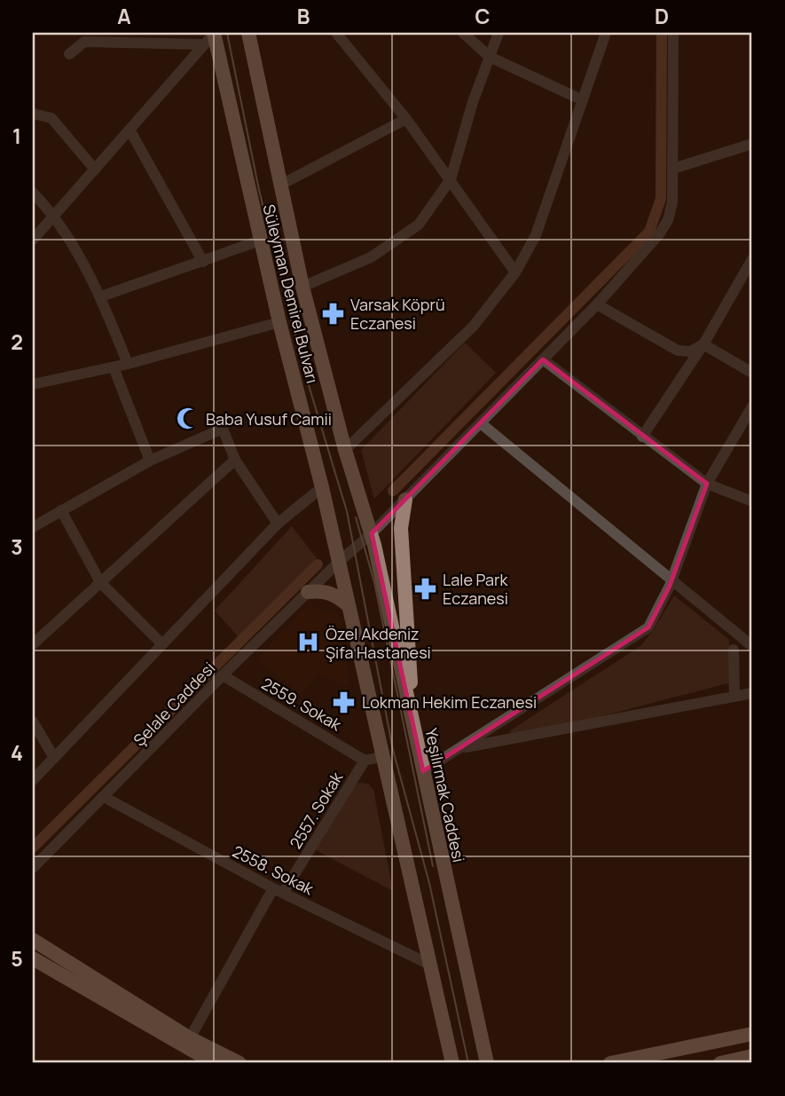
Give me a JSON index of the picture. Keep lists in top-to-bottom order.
{
  "streets": {
    "main road": ["Süleyman Demirel Bulvarı", "Yeşilırmak Caddesi"],
    "street": [
      "Şelale Caddesi",
      "2559. Sokak",
      "2557. Sokak",
      "2558. Sokak"
    ]
  },
  "crossings": [
    ["Süleyman Demirel Bulvarı", "Şelale Caddesi"],
    ["Süleyman Demirel Bulvarı", "Yeşilırmak Caddesi"],
    ["Şelale Caddesi", "2559. Sokak"],
    ["Şelale Caddesi", "Yeşilırmak Caddesi"],
    ["Şelale Caddesi", "2558. Sokak"],
    ["2559. Sokak", "2557. Sokak"],
    ["2557. Sokak", "2558. Sokak"]
  ],
  "places": {
    "pharmacy": ["Varsak Köprü Eczanesi", "Lale Park Eczanesi", "Lokman Hekim Eczanesi"],
    "mosque": ["Baba Yusuf Camii"],
    "hospital": ["Özel Akdeniz Şifa Hastanesi"]
  },
  "grid": {
    "columns": [
      "A",
      "B",
      "C",
      "D"
    ],
    "rows": [
      "1",
      "2",
      "3",
      "4",
      "5"
    ]
  }
}
